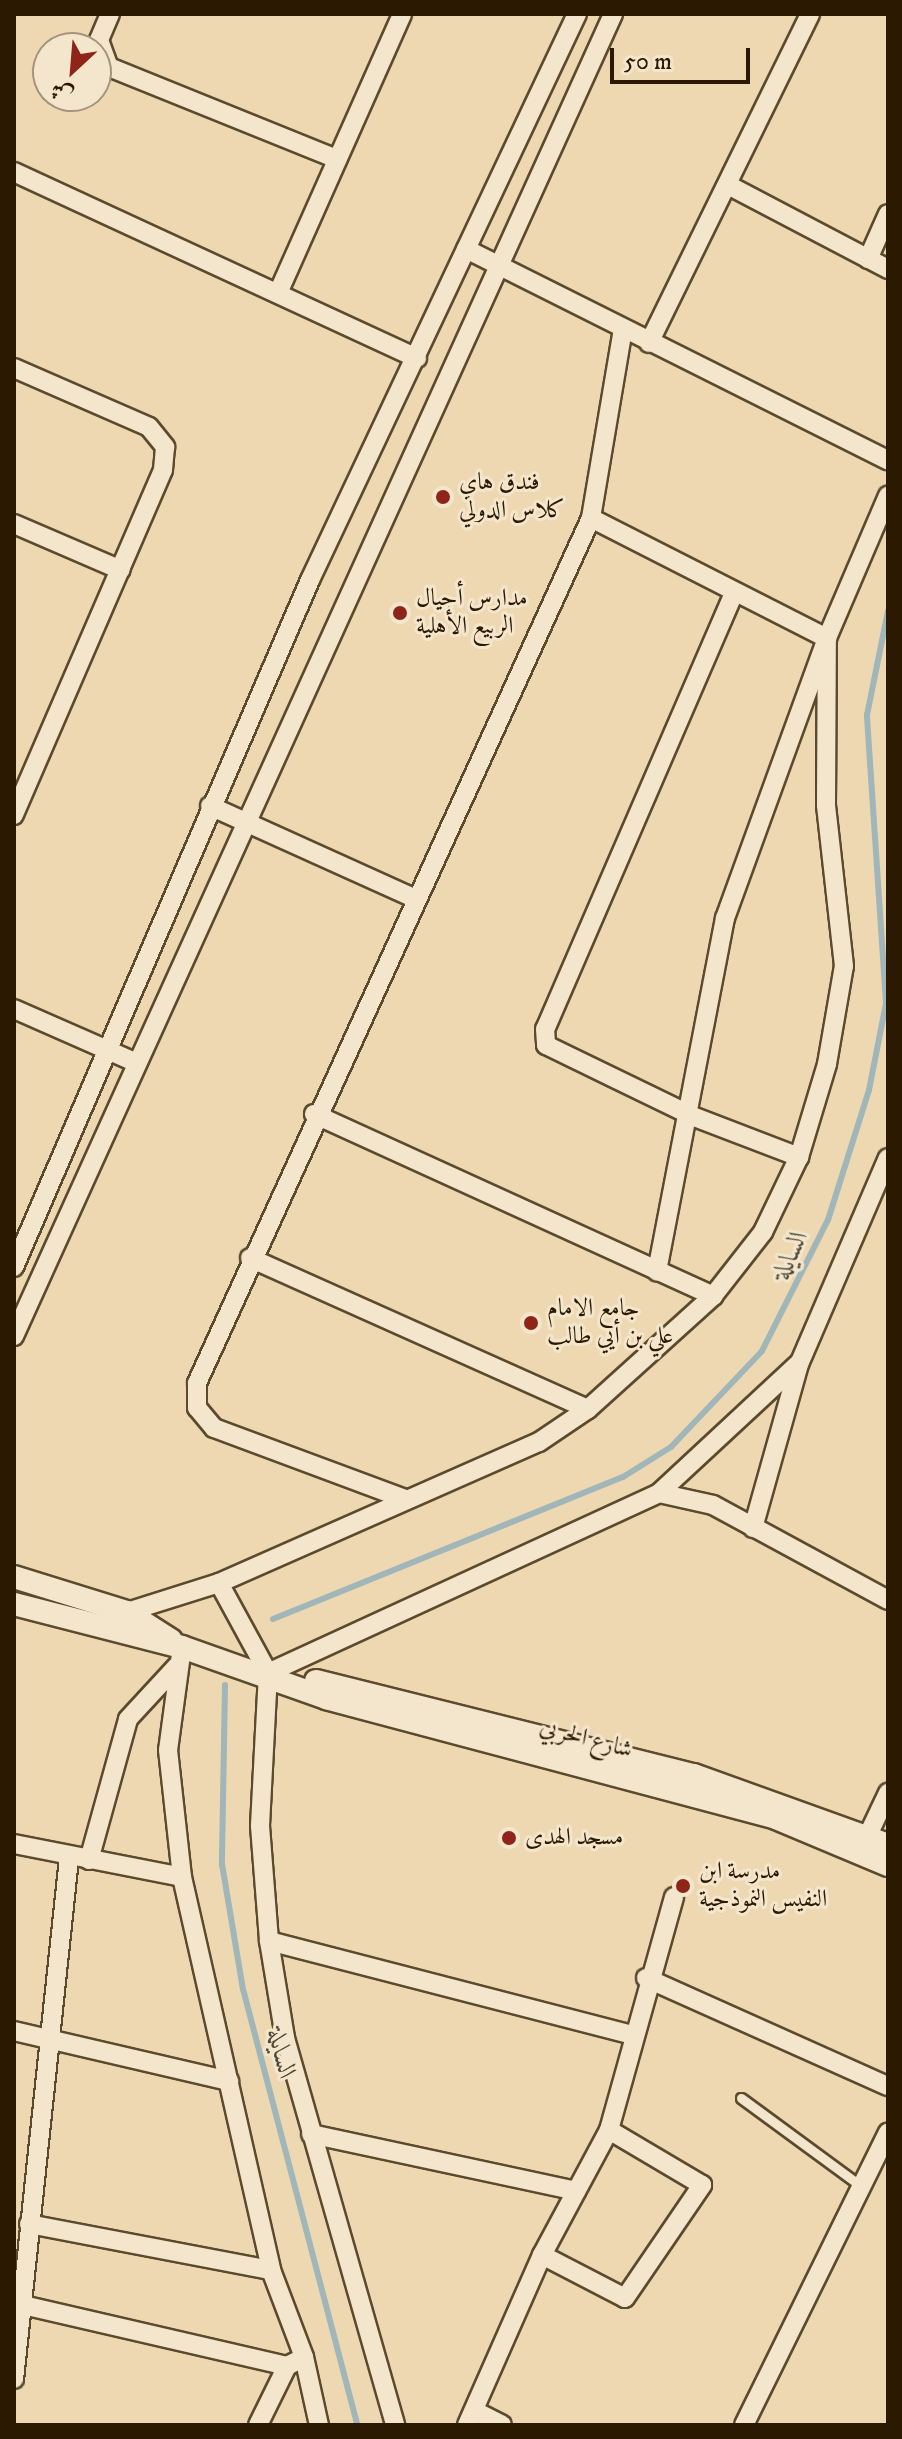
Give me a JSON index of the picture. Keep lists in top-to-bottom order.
{
  "streets": {
    "street": ["شارع الحربي"]
  },
  "water": ["السايلة"],
  "places": [
    "فندق هاي كلاس الدولي",
    "مدارس أجيال الربيع الأهلية",
    "جامع الامام علي بن أيي طالب",
    "مسجد الهدى",
    "مدرسة ابن النفيس النموذجية"
  ],
  "scale_bar": "50 m",
  "north": "bottom left"
}
